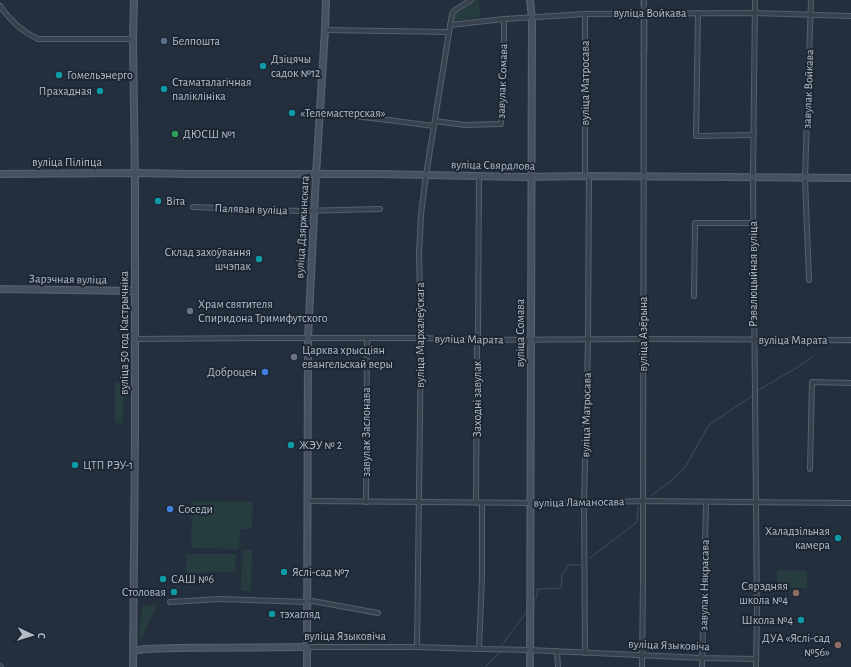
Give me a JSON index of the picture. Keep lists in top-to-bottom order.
{
  "streets": {
    "street": [
      "вуліца Войкава",
      "завулак Сомава",
      "вуліца Матросава",
      "завулак Войкава",
      "вуліца Піліпца",
      "вуліца Свярдлова",
      "Палявая вуліца",
      "вуліца Дзяржынскага",
      "Рэвалюцыйная вуліца",
      "Зарэчная вуліца",
      "вуліца 50 год Кастрычніка",
      "вуліца Сомава",
      "вуліца Азёрына",
      "вуліца Мархалеўскага",
      "вуліца Марата",
      "Заходні завулак",
      "завулак Заслонава",
      "вуліца Ламаносава",
      "завулак Някрасава",
      "вуліца Языковіча"
    ]
  },
  "crossings": [
    ["вуліца Войкава", "завулак Сомава"],
    ["вуліца Войкава", "вуліца Матросава"],
    ["вуліца Войкава", "завулак Войкава"],
    ["вуліца Войкава", "Рэвалюцыйная вуліца"],
    ["вуліца Войкава", "вуліца Сомава"],
    ["вуліца Войкава", "вуліца Азёрына"],
    ["вуліца Войкава", "вуліца Мархалеўскага"],
    ["завулак Сомава", "вуліца Мархалеўскага"],
    ["вуліца Матросава", "вуліца Свярдлова"],
    ["вуліца Матросава", "вуліца Марата"],
    ["вуліца Матросава", "вуліца Ламаносава"],
    ["вуліца Матросава", "вуліца Языковіча"],
    ["завулак Войкава", "вуліца Свярдлова"],
    ["вуліца Піліпца", "вуліца Свярдлова"],
    ["вуліца Піліпца", "вуліца 50 год Кастрычніка"],
    ["вуліца Свярдлова", "вуліца Дзяржынскага"],
    ["вуліца Свярдлова", "Рэвалюцыйная вуліца"],
    ["вуліца Свярдлова", "вуліца 50 год Кастрычніка"],
    ["вуліца Свярдлова", "вуліца Сомава"],
    ["вуліца Свярдлова", "вуліца Азёрына"],
    ["вуліца Свярдлова", "вуліца Мархалеўскага"],
    ["вуліца Свярдлова", "Заходні завулак"],
    ["Палявая вуліца", "вуліца Дзяржынскага"],
    ["вуліца Дзяржынскага", "вуліца Марата"],
    ["вуліца Дзяржынскага", "вуліца Ламаносава"],
    ["вуліца Дзяржынскага", "вуліца Языковіча"],
    ["Рэвалюцыйная вуліца", "вуліца Марата"],
    ["Рэвалюцыйная вуліца", "вуліца Ламаносава"],
    ["Рэвалюцыйная вуліца", "вуліца Языковіча"],
    ["Зарэчная вуліца", "вуліца 50 год Кастрычніка"],
    ["вуліца 50 год Кастрычніка", "вуліца Марата"],
    ["вуліца 50 год Кастрычніка", "вуліца Языковіча"],
    ["вуліца Сомава", "вуліца Марата"],
    ["вуліца Сомава", "вуліца Ламаносава"],
    ["вуліца Сомава", "вуліца Языковіча"],
    ["вуліца Азёрына", "вуліца Марата"],
    ["вуліца Азёрына", "вуліца Ламаносава"],
    ["вуліца Азёрына", "вуліца Языковіча"],
    ["вуліца Мархалеўскага", "вуліца Марата"],
    ["вуліца Мархалеўскага", "вуліца Ламаносава"],
    ["вуліца Мархалеўскага", "вуліца Языковіча"],
    ["вуліца Марата", "Заходні завулак"],
    ["вуліца Марата", "завулак Заслонава"],
    ["Заходні завулак", "вуліца Ламаносава"],
    ["завулак Заслонава", "вуліца Ламаносава"],
    ["вуліца Ламаносава", "завулак Някрасава"],
    ["завулак Някрасава", "вуліца Языковіча"]
  ],
  "places": [
    "Белпошта",
    "Дзіцячы садок №12",
    "Гомельэнерго",
    "Стаматалагічная паліклініка",
    "Прахадная",
    "«Телемастерская»",
    "ДЮСШ №1",
    "Віта",
    "Склад захоўвання шчэпак",
    "Храм святителя Спиридона Тримифутского",
    "Царква хрысціян евангельскай веры",
    "Доброцен",
    "ЖЭУ № 2",
    "ЦТП РЭУ-1",
    "Соседи",
    "Халадзільная камера",
    "Яслі-сад №7",
    "САШ №6",
    "Столовая",
    "Сярэдняя школа №4",
    "тэхагляд",
    "Школа №4",
    "ДУА «Яслі-сад №56»"
  ],
  "north": "right"
}
